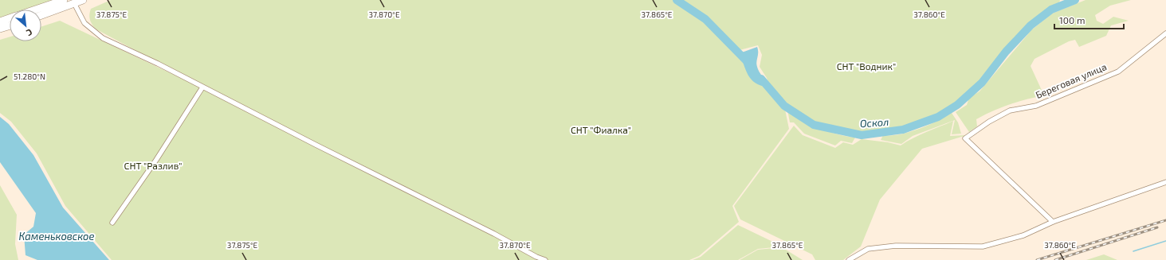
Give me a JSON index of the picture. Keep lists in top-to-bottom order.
{
  "streets": {
    "street": ["Береговая улица"]
  },
  "water": ["Оскол", "Каменьковское"],
  "parks": ["СНТ \"Водник\"", "СНТ \"Фиалка\"", "СНТ \"Разлив\""],
  "scale_bar": "100 m",
  "north": "bottom right",
  "coordinates": [
    "37.875°E",
    "37.870°E",
    "37.865°E",
    "37.860°E",
    "51.280°N"
  ]
}
